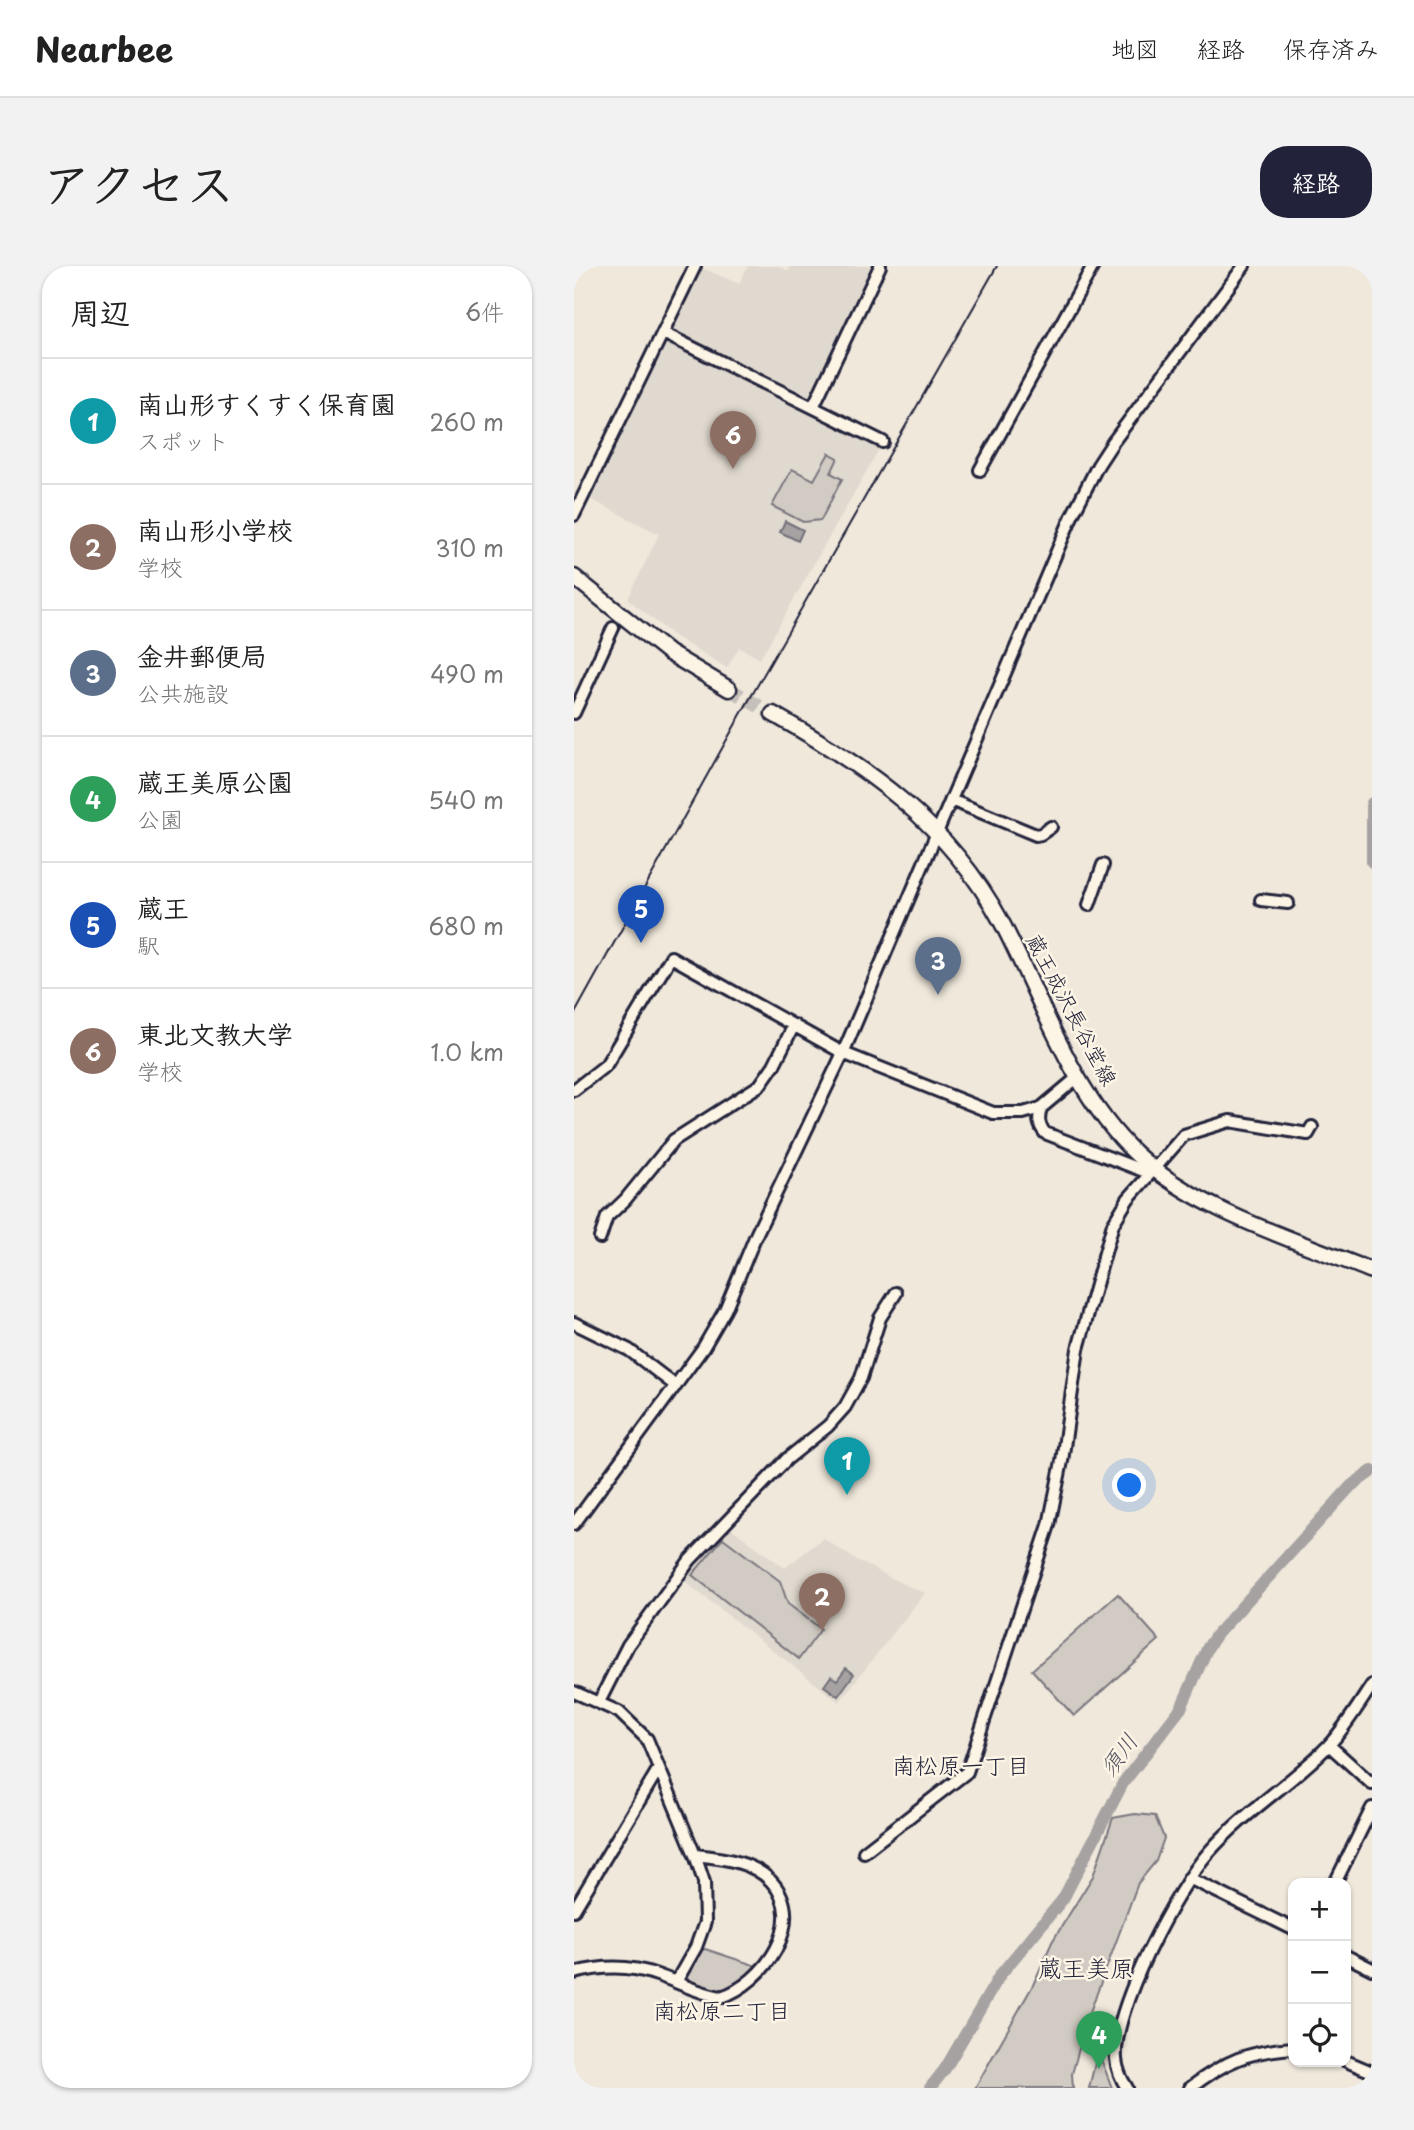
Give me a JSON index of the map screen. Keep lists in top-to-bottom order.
{
  "streets": {
    "main road": ["蔵王成沢長谷堂線"]
  },
  "districts": ["南松原一丁目", "蔵王美原", "南松原二丁目"],
  "water": ["須川"],
  "page": {
    "header": "Nearbee",
    "nav": ["地図", "経路", "保存済み"],
    "title": "アクセス",
    "buttons": "経路",
    "heading": ["周辺", "6件"],
    "list": [
      {
        "mark": "1",
        "name": "南山形すくすく保育園",
        "note": "スポット",
        "value": "260 m"
      },
      {
        "mark": "2",
        "name": "南山形小学校",
        "note": "学校",
        "value": "310 m"
      },
      {
        "mark": "3",
        "name": "金井郵便局",
        "note": "公共施設",
        "value": "490 m"
      },
      {
        "mark": "4",
        "name": "蔵王美原公園",
        "note": "公園",
        "value": "540 m"
      },
      {
        "mark": "5",
        "name": "蔵王",
        "note": "駅",
        "value": "680 m"
      },
      {
        "mark": "6",
        "name": "東北文教大学",
        "note": "学校",
        "value": "1.0 km"
      }
    ],
    "pins": [
      "6",
      "5",
      "3",
      "1",
      "2",
      "4"
    ],
    "map_buttons": ["+", "−"]
  }
}
